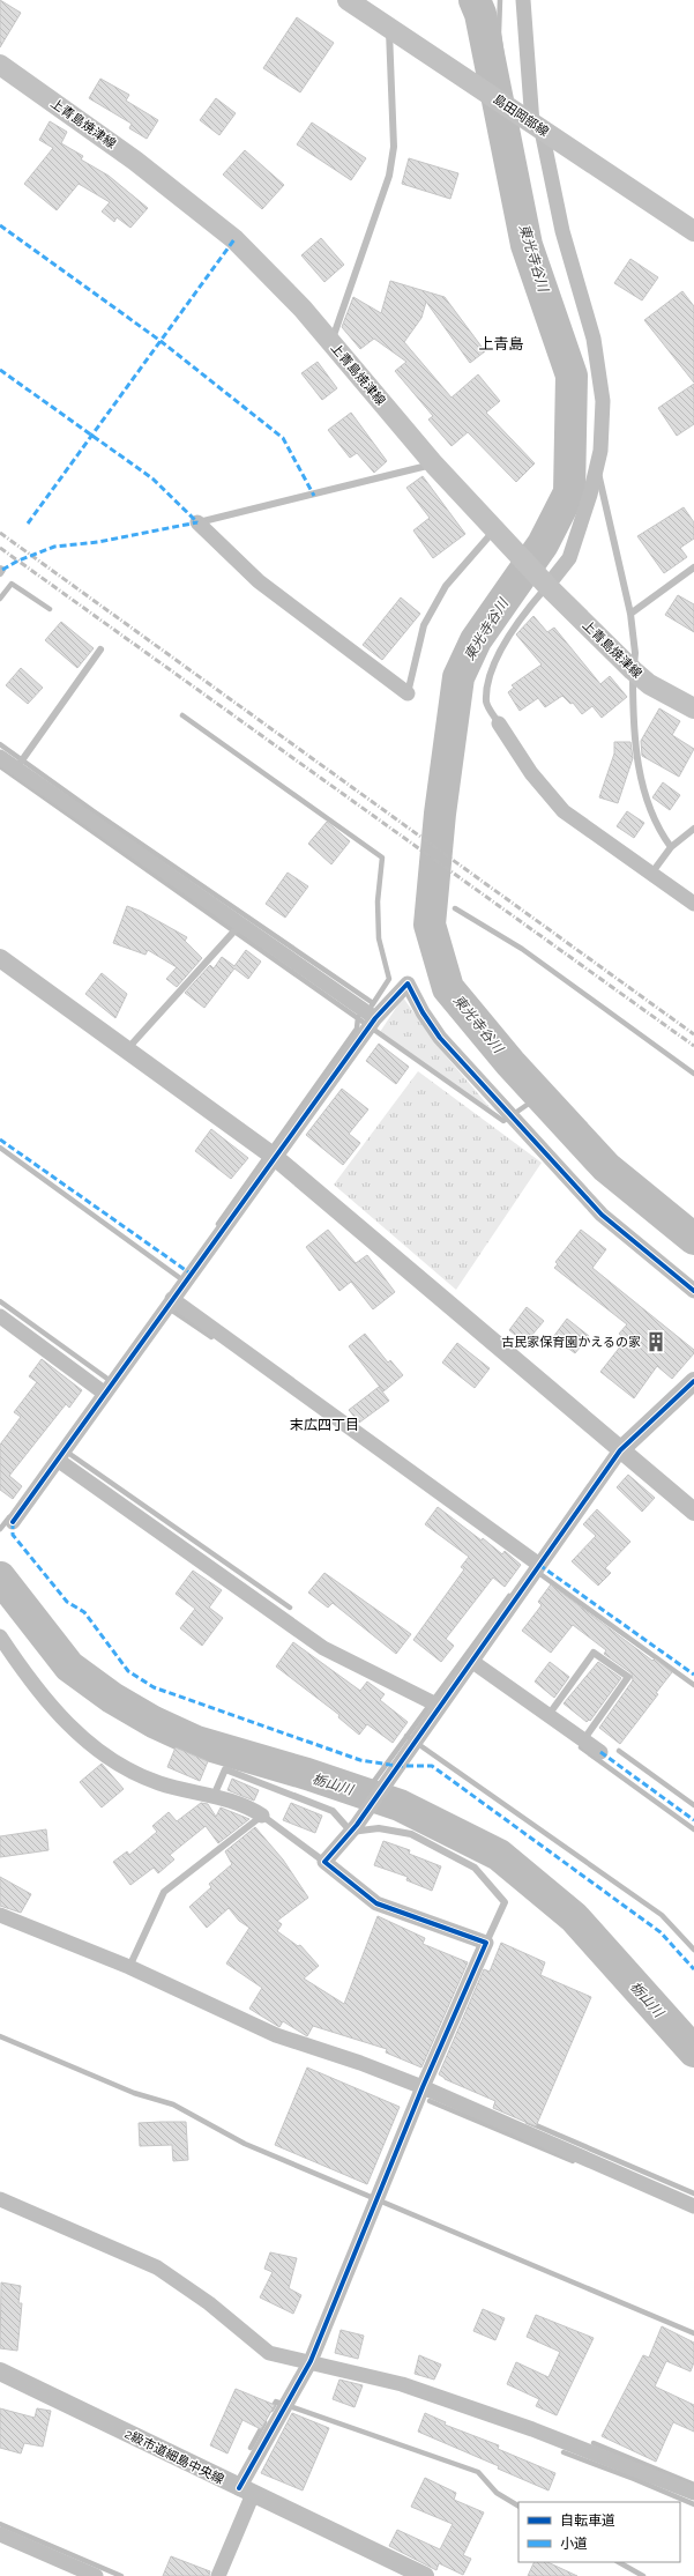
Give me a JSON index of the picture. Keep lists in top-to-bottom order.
{
  "streets": {
    "main road": ["島田岡部線", "上青島焼津線"],
    "street": ["2級市道細島中央線"]
  },
  "districts": ["上青島", "末広四丁目"],
  "water": ["東光寺谷川", "栃山川"],
  "places": {
    "building": ["古民家保育園かえるの家"]
  },
  "legend": ["自転車道", "小道"]
}
